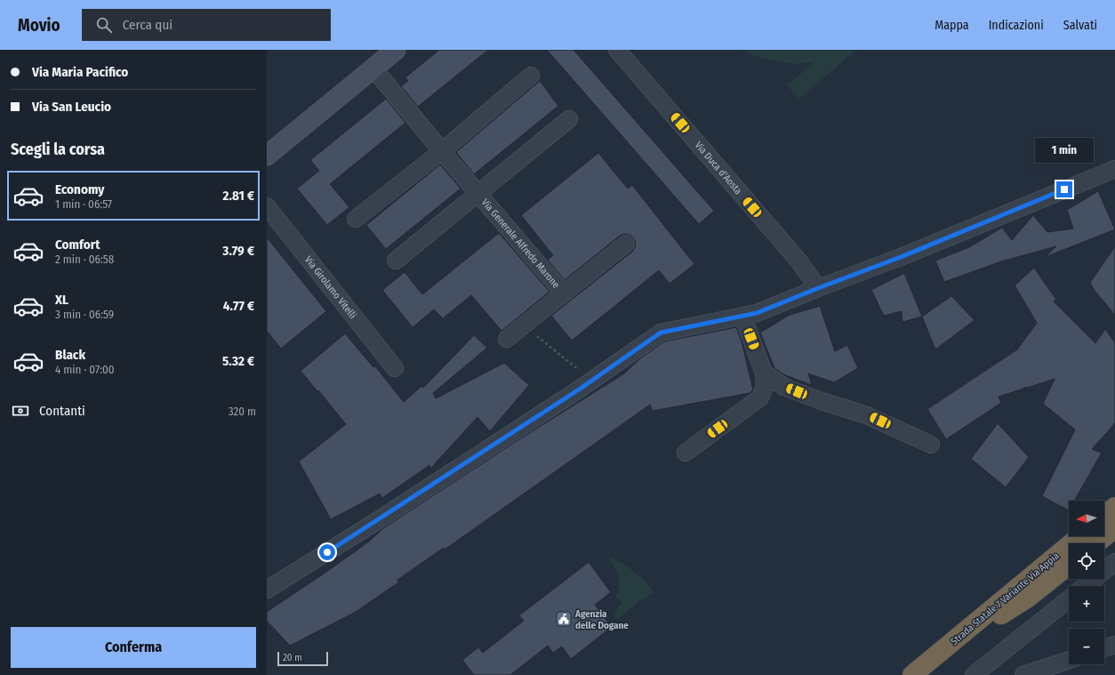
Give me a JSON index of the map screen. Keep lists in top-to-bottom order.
{
  "streets": {
    "highway": ["Strada Statale 7 Variante Via Appia"],
    "street": ["Via Duca d'Aosta", "Via Generale Alfredo Marone", "Via Girolamo Vitelli"]
  },
  "places": {
    "public building": ["Agenzia delle Dogane"]
  },
  "scale_bar": "20 m",
  "north": "left",
  "page": {
    "header": "Movio",
    "search": "Cerca qui",
    "nav": ["Mappa", "Indicazioni", "Salvati"],
    "banner": ["Via Maria Pacifico", "Via San Leucio"],
    "heading": "Scegli la corsa",
    "bubble": "1 min",
    "list": [
      {
        "name": "Economy",
        "note": "1 min · 06:57",
        "value": "2.81 €"
      },
      {
        "name": "Comfort",
        "note": "2 min · 06:58",
        "value": "3.79 €"
      },
      {
        "name": "XL",
        "note": "3 min · 06:59",
        "value": "4.77 €"
      },
      {
        "name": "Black",
        "note": "4 min · 07:00",
        "value": "5.32 €"
      }
    ],
    "pay": ["Contanti", "320 m"],
    "map_buttons": ["+", "−"],
    "buttons": "Conferma",
    "scale": "20 m"
  }
}
